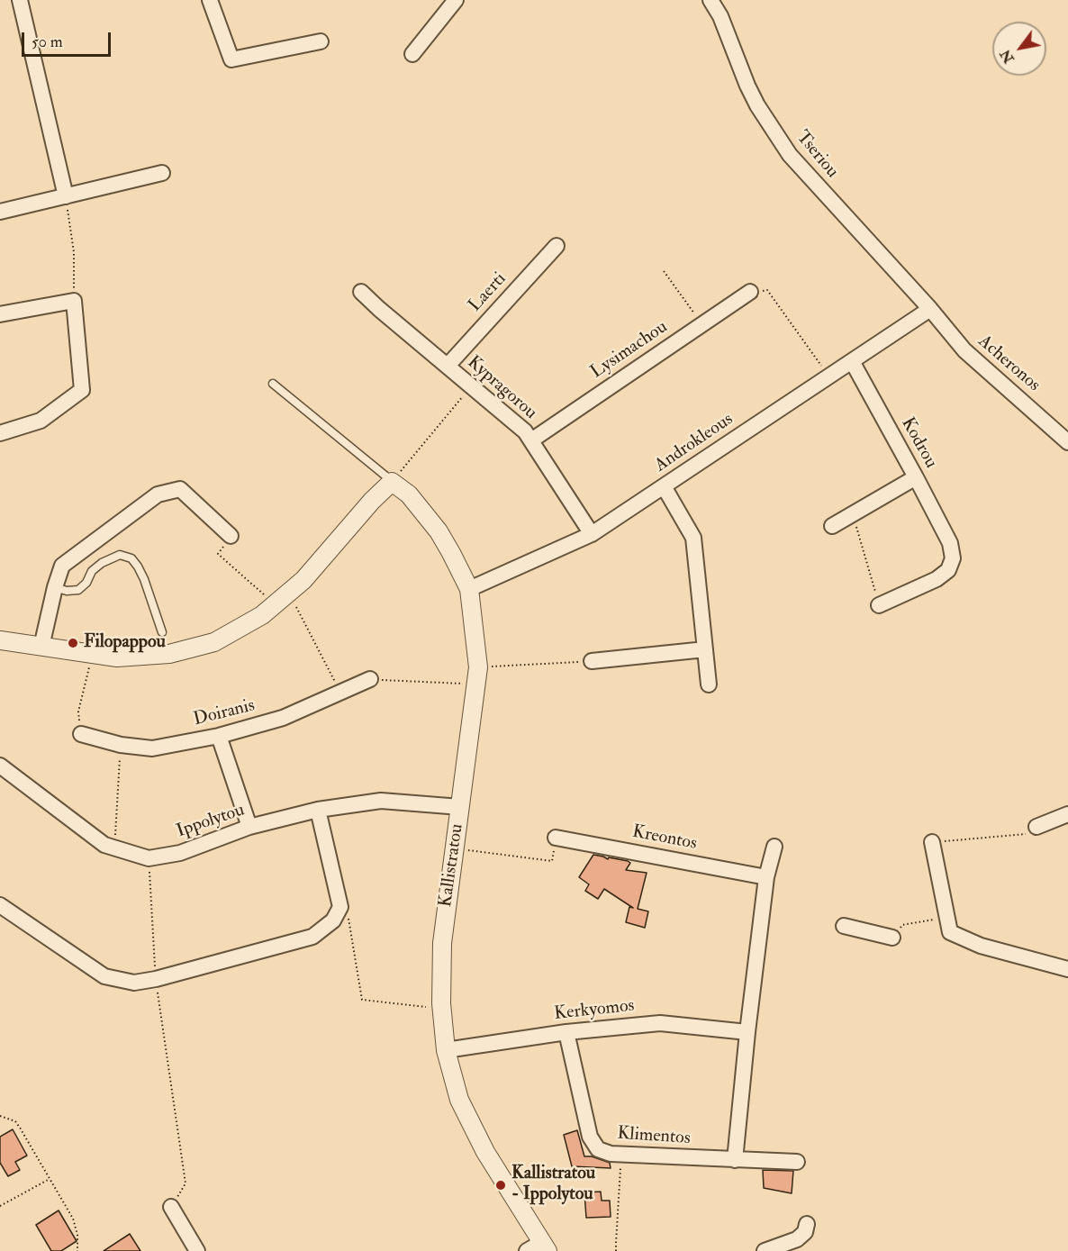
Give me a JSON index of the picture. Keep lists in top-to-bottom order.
{
  "streets": {
    "street": [
      "Tseriou",
      "Laerti",
      "Lysimachou",
      "Acheronos",
      "Kypragorou",
      "Androkleous",
      "Kodrou",
      "Doiranis",
      "Ippolytou",
      "Kreontos",
      "Kallistratou",
      "Kerkyomos",
      "Klimentos"
    ]
  },
  "crossings": [
    ["Tseriou", "Acheronos"],
    ["Tseriou", "Androkleous"],
    ["Laerti", "Kypragorou"],
    ["Lysimachou", "Kypragorou"],
    ["Acheronos", "Androkleous"],
    ["Kypragorou", "Androkleous"],
    ["Androkleous", "Kodrou"],
    ["Androkleous", "Kallistratou"],
    ["Ippolytou", "Kallistratou"],
    ["Kallistratou", "Kerkyomos"],
    ["Kerkyomos", "Klimentos"]
  ],
  "places": ["Filopappou", "Kallistratou - Ippolytou"],
  "scale_bar": "50 m",
  "north": "bottom left"
}
